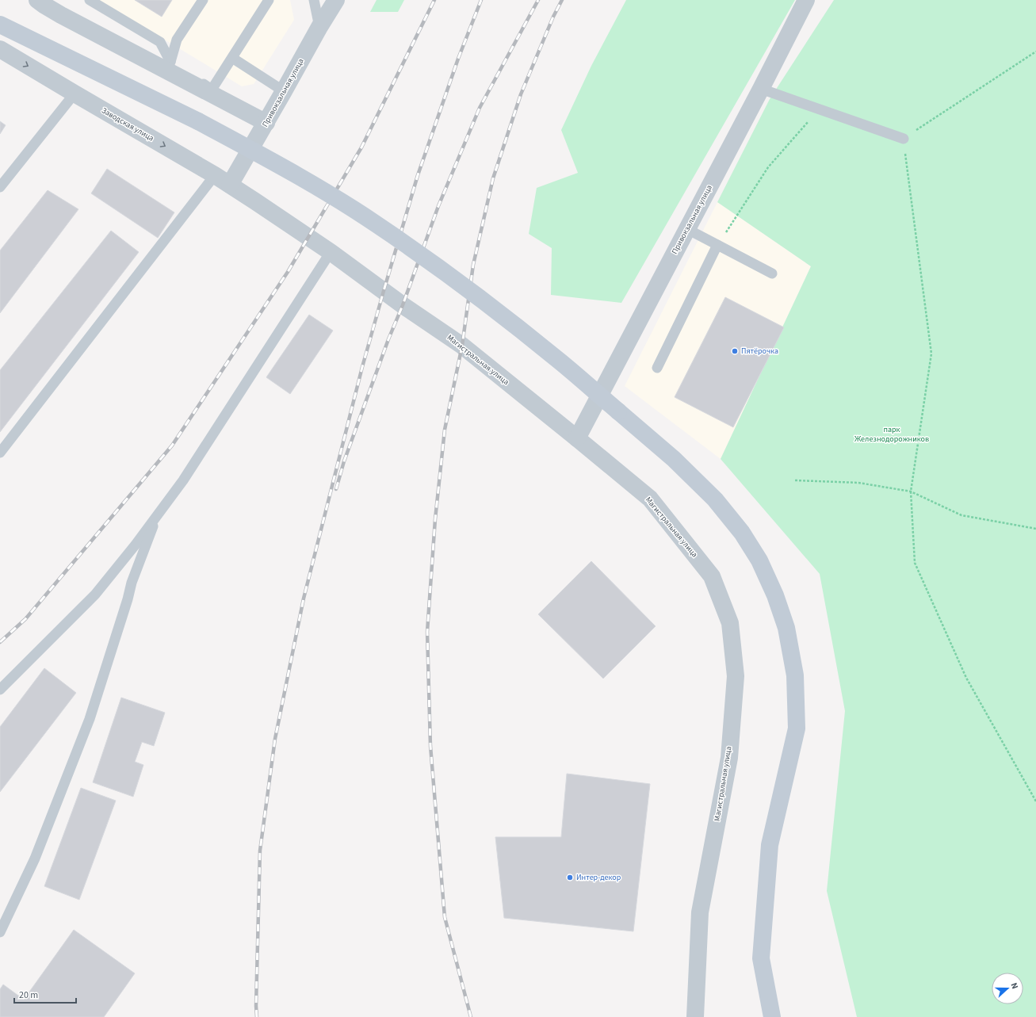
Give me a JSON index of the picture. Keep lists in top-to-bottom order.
{
  "streets": {
    "street": ["Привокзальная улица", "Заводская улица", "Магистральная улица"]
  },
  "crossings": [
    ["Привокзальная улица", "Заводская улица"],
    ["Привокзальная улица", "Магистральная улица"],
    ["Заводская улица", "Магистральная улица"]
  ],
  "parks": ["парк Железнодорожников"],
  "places": ["Пятёрочка", "Интер-декор"],
  "scale_bar": "20 m",
  "north": "right"
}
